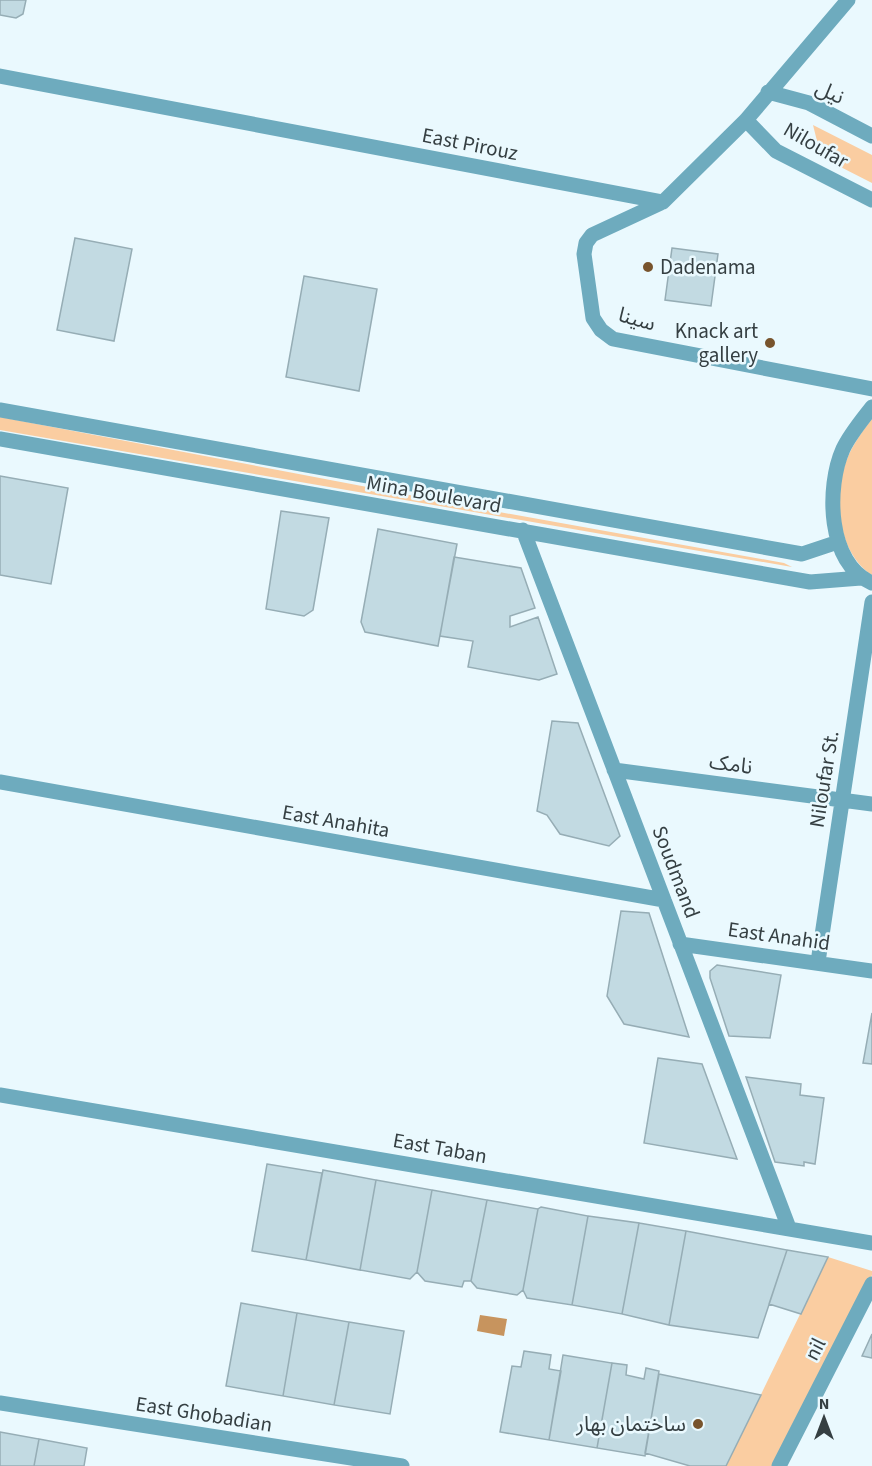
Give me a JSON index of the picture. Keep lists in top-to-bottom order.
{
  "streets": {
    "street": [
      "نیل",
      "East Pirouz",
      "Niloufar",
      "سینا",
      "Mina Boulevard",
      "نامک",
      "Niloufar St.",
      "East Anahita",
      "Soudmand",
      "East Anahid",
      "East Taban",
      "nil",
      "East Ghobadian"
    ]
  },
  "crossings": [
    ["East Pirouz", "سینا"],
    ["Mina Boulevard", "Soudmand"],
    ["نامک", "Niloufar St."],
    ["نامک", "Soudmand"],
    ["Niloufar St.", "East Anahid"],
    ["East Anahita", "Soudmand"],
    ["Soudmand", "East Anahid"],
    ["Soudmand", "East Taban"]
  ],
  "places": ["Dadenama", "Knack art gallery", "ساختمان بهار"],
  "north": "top"
}
